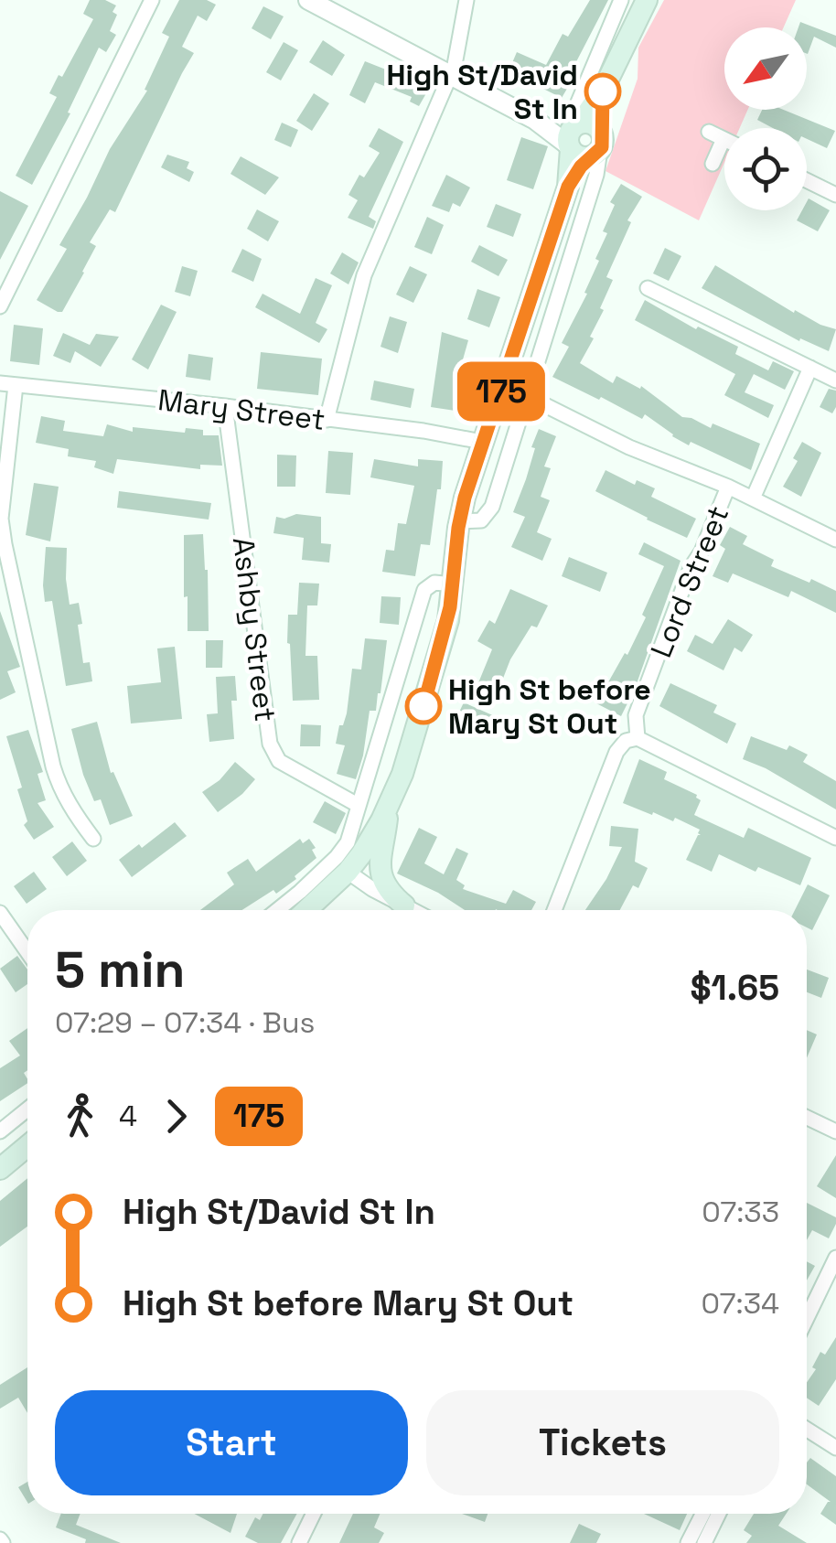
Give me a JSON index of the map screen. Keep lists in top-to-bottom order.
{
  "streets": {
    "street": ["Mary Street", "Lord Street", "Ashby Street"]
  },
  "crossings": [
    ["Mary Street", "Ashby Street"]
  ],
  "places": ["High St/David St In", "High St before Mary St Out"],
  "lines": ["bus line 175"],
  "north": "bottom left",
  "page": {
    "on_map": "175",
    "heading": ["5 min", "07:29 – 07:34 · Bus", "$1.65"],
    "legs": ["4", "175"],
    "list": [
      {
        "name": "High St/David St In",
        "value": "07:33"
      },
      {
        "name": "High St before Mary St Out",
        "value": "07:34"
      }
    ],
    "buttons": ["Start", "Tickets"]
  }
}
